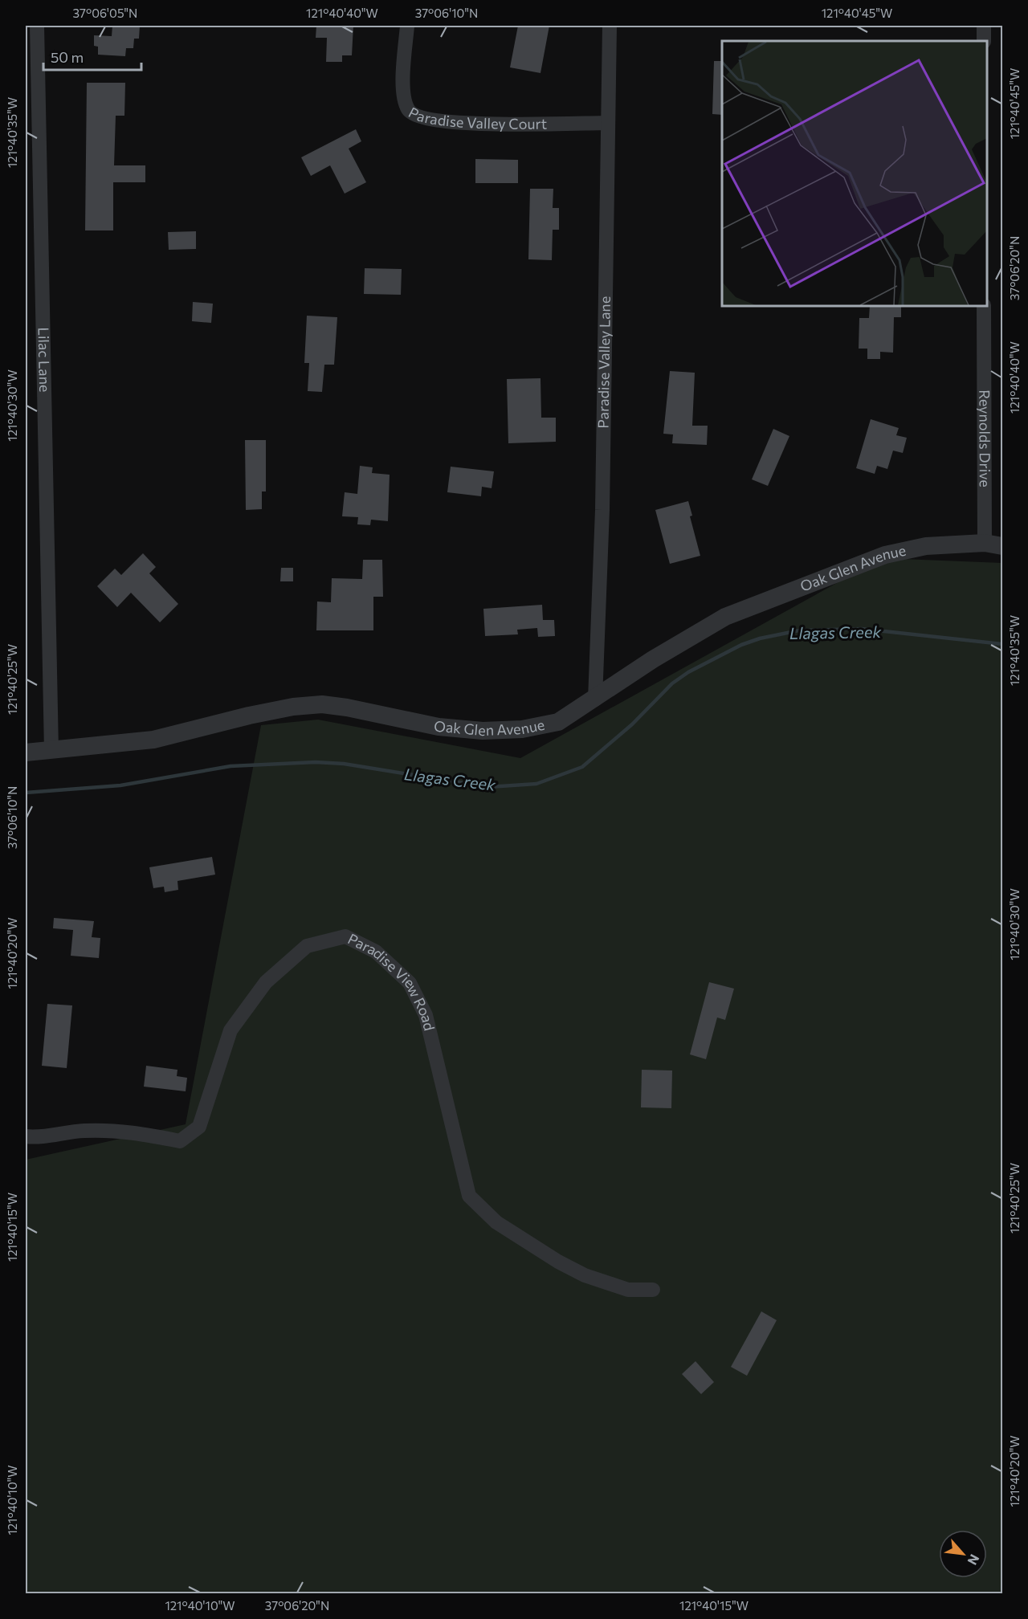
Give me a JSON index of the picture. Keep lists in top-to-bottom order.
{
  "streets": {
    "street": [
      "Paradise Valley Court",
      "Lilac Lane",
      "Paradise Valley Lane",
      "Reynolds Drive",
      "Oak Glen Avenue",
      "Paradise View Road"
    ]
  },
  "crossings": [
    ["Paradise Valley Court", "Paradise Valley Lane"],
    ["Lilac Lane", "Oak Glen Avenue"],
    ["Paradise Valley Lane", "Oak Glen Avenue"],
    ["Reynolds Drive", "Oak Glen Avenue"]
  ],
  "water": ["Llagas Creek"],
  "scale_bar": "50 m",
  "north": "bottom right",
  "coordinates": [
    "37°06'05\"N",
    "121°40'40\"W",
    "37°06'10\"N",
    "121°40'45\"W",
    "121°40'35\"W",
    "37°06'20\"N",
    "121°40'30\"W",
    "121°40'25\"W",
    "121°40'20\"W",
    "121°40'15\"W",
    "121°40'10\"W"
  ]
}
